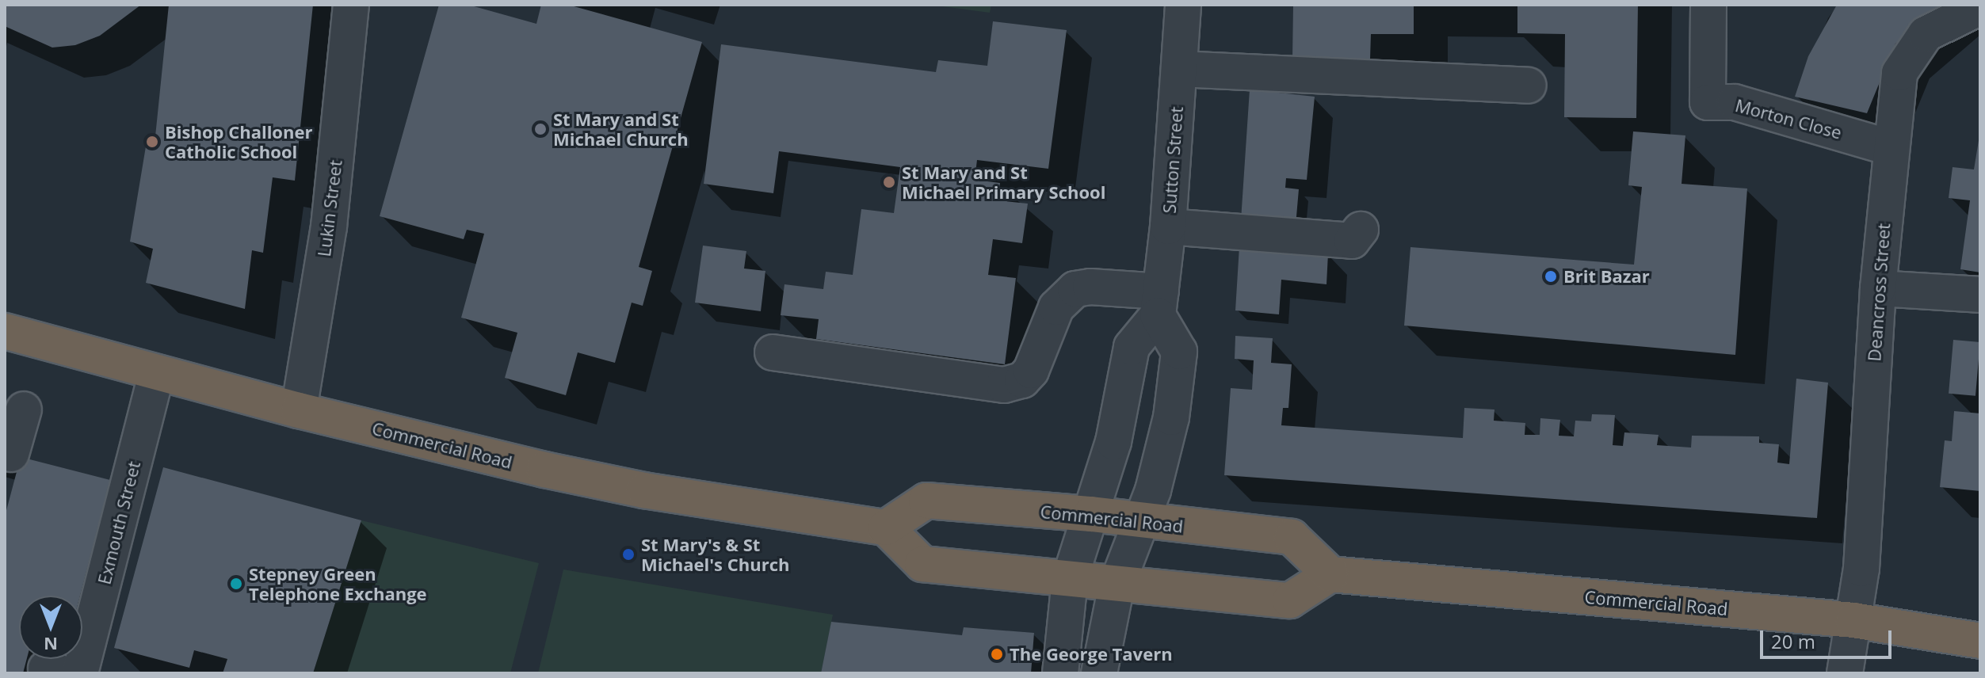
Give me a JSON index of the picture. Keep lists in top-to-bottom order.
{
  "streets": {
    "highway": ["Commercial Road"],
    "street": [
      "Morton Close",
      "Sutton Street",
      "Lukin Street",
      "Deancross Street",
      "Exmouth Street"
    ]
  },
  "crossings": [
    ["Morton Close", "Deancross Street"],
    ["Lukin Street", "Commercial Road"],
    ["Deancross Street", "Commercial Road"],
    ["Commercial Road", "Exmouth Street"]
  ],
  "places": [
    "St Mary and St Michael Church",
    "Bishop Challoner Catholic School",
    "St Mary and St Michael Primary School",
    "Brit Bazar",
    "St Mary's & St Michael's Church",
    "Stepney Green Telephone Exchange",
    "The George Tavern"
  ],
  "scale_bar": "20 m",
  "north": "bottom"
}
